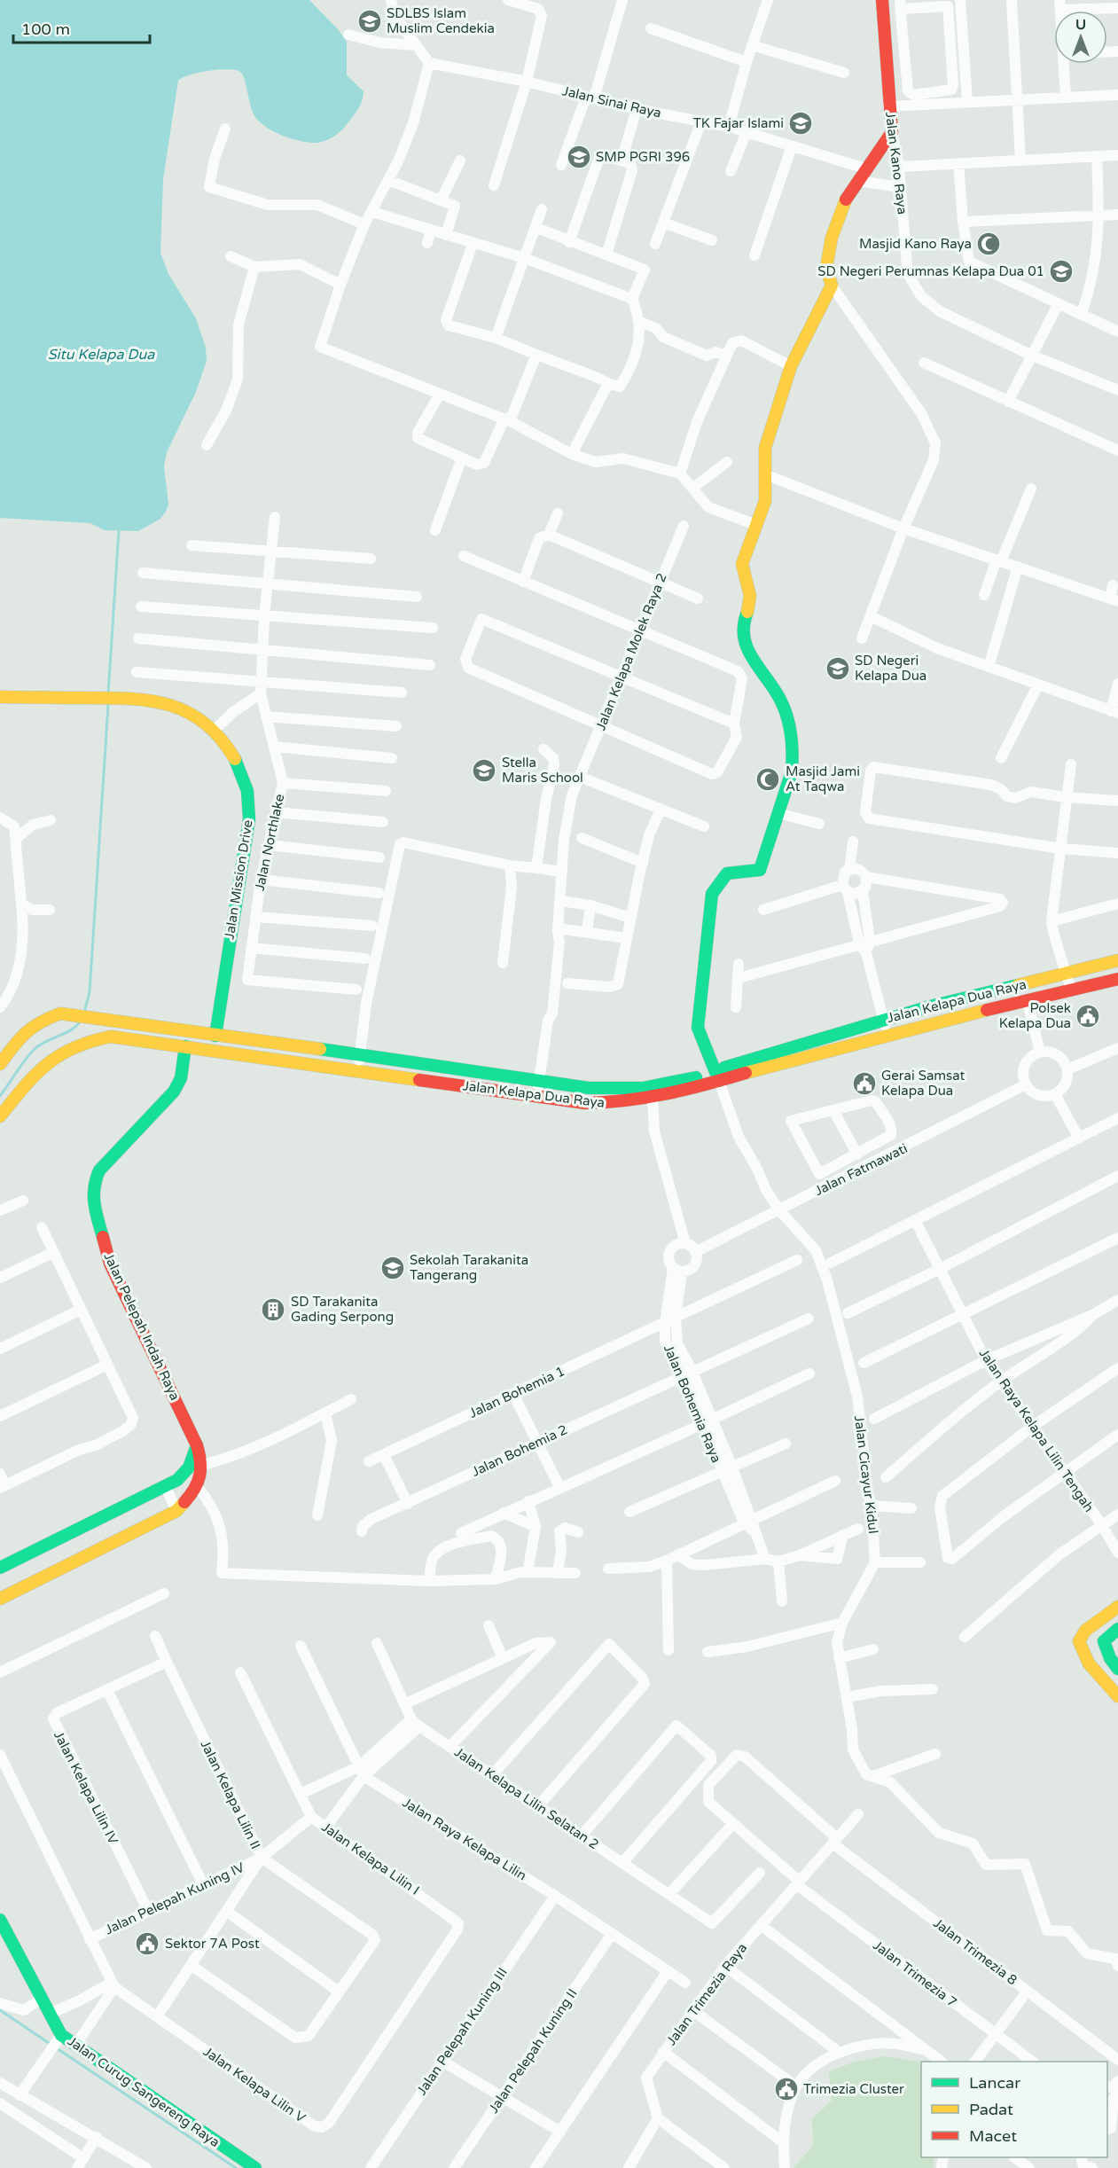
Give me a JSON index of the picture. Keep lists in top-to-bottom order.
{
  "streets": {
    "street": [
      "Jalan Sinai Raya",
      "Jalan Kano Raya",
      "Jalan Kelapa Molek Raya 2",
      "Jalan Northlake",
      "Jalan Mission Drive",
      "Jalan Kelapa Dua Raya",
      "Jalan Fatmawati",
      "Jalan Pelepah Indah Raya",
      "Jalan Bohemia 1",
      "Jalan Bohemia Raya",
      "Jalan Raya Kelapa Lilin Tengah",
      "Jalan Bohemia 2",
      "Jalan Cicayur Kidul",
      "Jalan Kelapa Lilin IV",
      "Jalan Kelapa Lilin II",
      "Jalan Kelapa Lilin Selatan 2",
      "Jalan Raya Kelapa Lilin",
      "Jalan Kelapa Lilin I",
      "Jalan Pelepah Kuning IV",
      "Jalan Trimezia 8",
      "Jalan Trimezia 7",
      "Jalan Trimezia Raya",
      "Jalan Pelepah Kuning III",
      "Jalan Pelepah Kuning II",
      "Jalan Kelapa Lilin V",
      "Jalan Curug Sangereng Raya"
    ]
  },
  "crossings": [
    ["Jalan Kelapa Molek Raya 2", "Jalan Kelapa Dua Raya"],
    ["Jalan Mission Drive", "Jalan Kelapa Dua Raya"],
    ["Jalan Kelapa Dua Raya", "Jalan Pelepah Indah Raya"],
    ["Jalan Kelapa Dua Raya", "Jalan Cicayur Kidul"],
    ["Jalan Fatmawati", "Jalan Bohemia Raya"],
    ["Jalan Fatmawati", "Jalan Cicayur Kidul"],
    ["Jalan Bohemia 1", "Jalan Bohemia Raya"],
    ["Jalan Bohemia Raya", "Jalan Bohemia 2"],
    ["Jalan Kelapa Lilin IV", "Jalan Pelepah Kuning IV"],
    ["Jalan Kelapa Lilin II", "Jalan Pelepah Kuning IV"],
    ["Jalan Raya Kelapa Lilin", "Jalan Pelepah Kuning III"],
    ["Jalan Raya Kelapa Lilin", "Jalan Pelepah Kuning II"],
    ["Jalan Kelapa Lilin I", "Jalan Kelapa Lilin V"],
    ["Jalan Pelepah Kuning IV", "Jalan Kelapa Lilin V"],
    ["Jalan Trimezia 8", "Jalan Trimezia 7"],
    ["Jalan Trimezia 8", "Jalan Trimezia Raya"],
    ["Jalan Trimezia 7", "Jalan Trimezia Raya"]
  ],
  "water": ["Situ Kelapa Dua"],
  "places": {
    "school or university": [
      "SDLBS Islam Muslim Cendekia",
      "TK Fajar Islami",
      "SMP PGRI 396",
      "SD Negeri Perumnas Kelapa Dua 01",
      "SD Negeri Kelapa Dua",
      "Stella Maris School",
      "Sekolah Tarakanita Tangerang"
    ],
    "mosque": ["Masjid Kano Raya", "Masjid Jami At Taqwa"],
    "public building": [
      "Polsek Kelapa Dua",
      "Gerai Samsat Kelapa Dua",
      "Sektor 7A Post",
      "Trimezia Cluster"
    ],
    "building": ["SD Tarakanita Gading Serpong"]
  },
  "legend": ["Lancar", "Padat", "Macet"],
  "scale_bar": "100 m",
  "north": "top"
}
